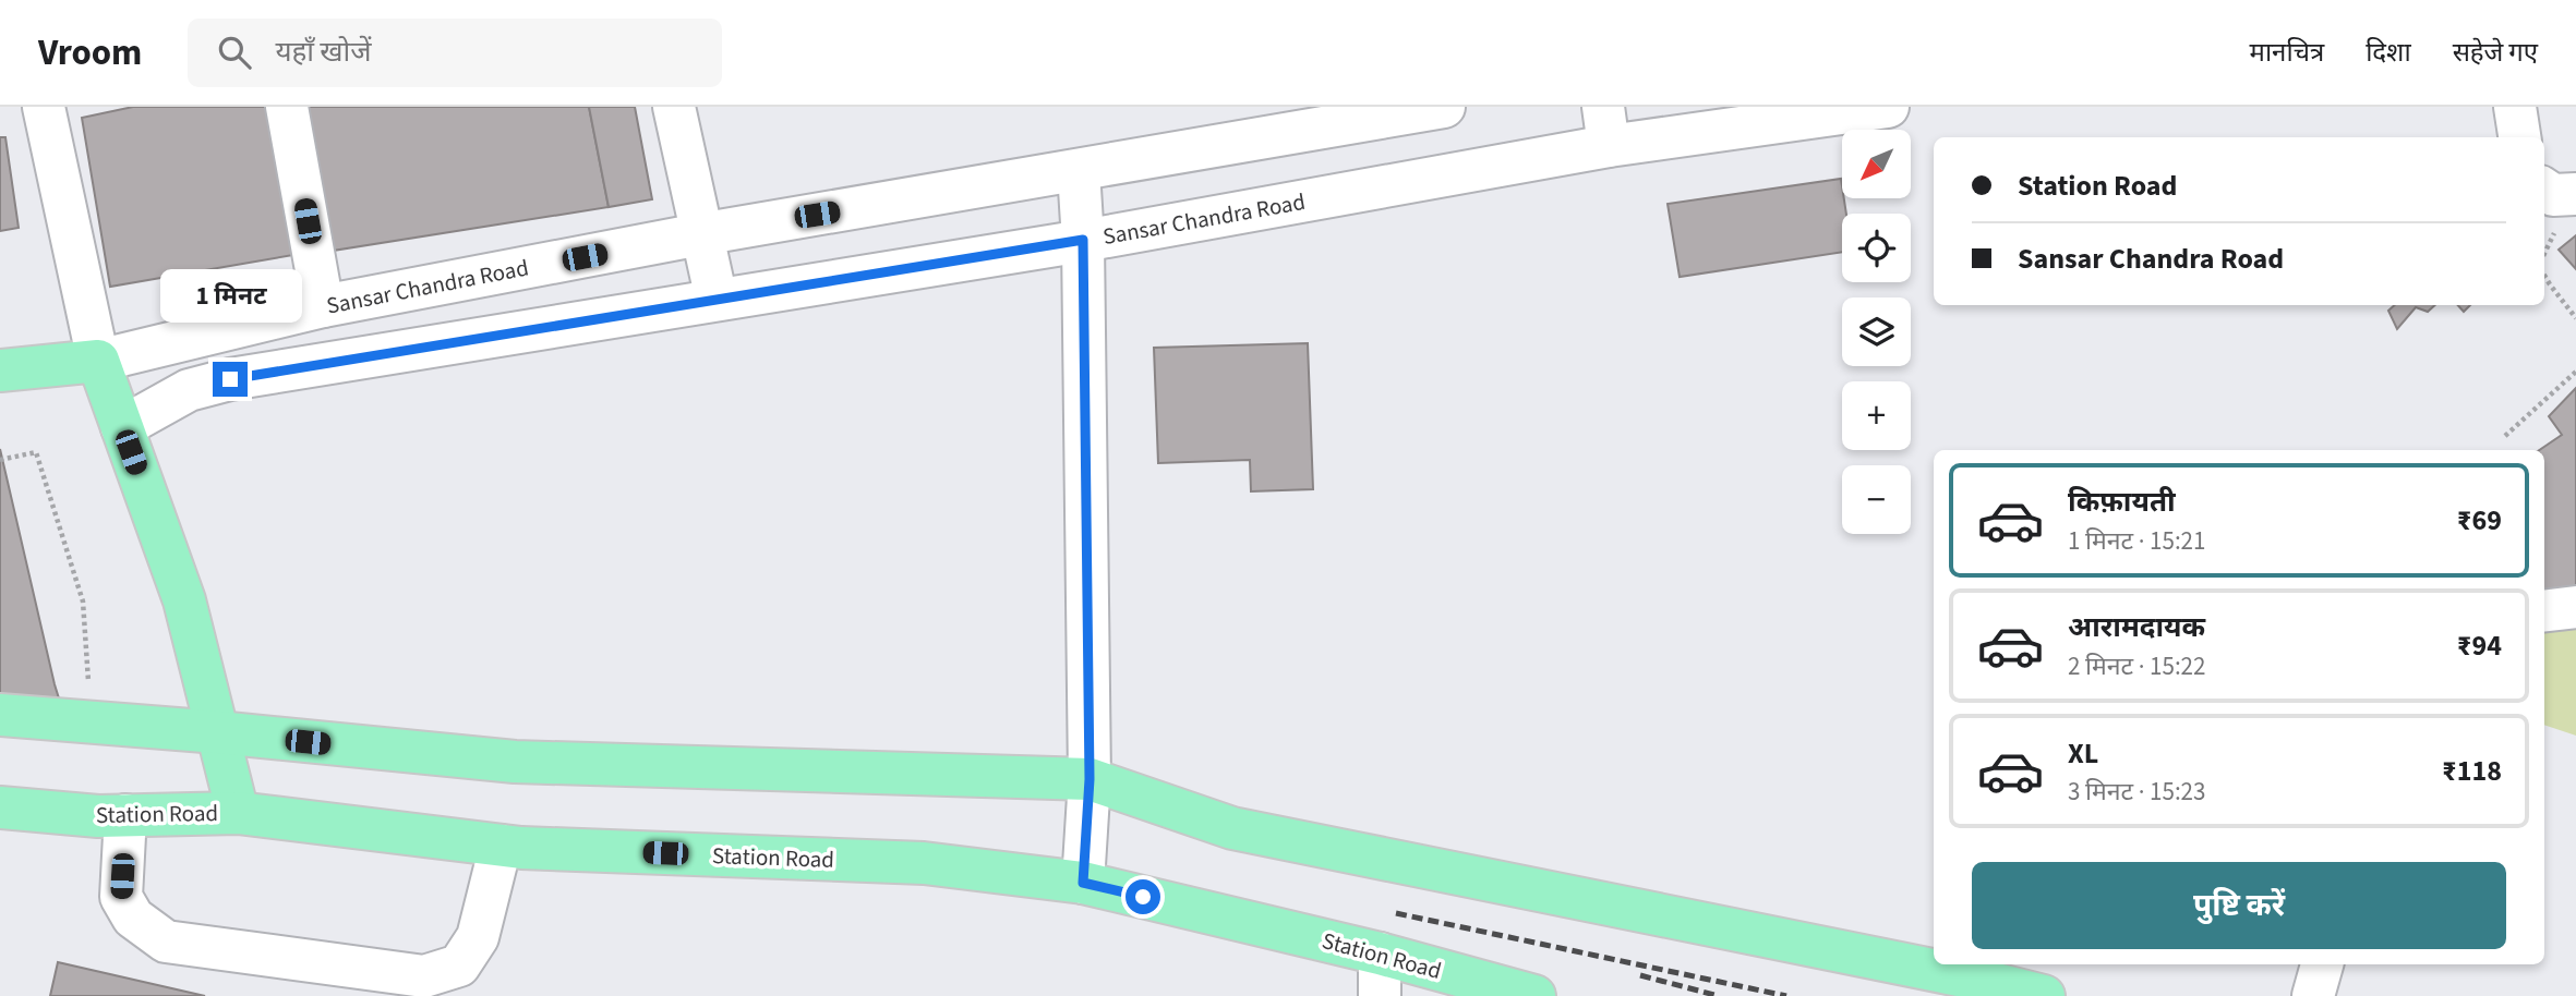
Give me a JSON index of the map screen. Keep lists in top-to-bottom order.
{
  "streets": {
    "main road": ["Sansar Chandra Road", "Station Road"]
  },
  "north": "bottom left",
  "page": {
    "header": "Vroom",
    "search": "यहाँ खोजें",
    "nav": ["मानचित्र", "दिशा", "सहेजे गए"],
    "map_buttons": ["+", "−"],
    "banner": ["Station Road", "Sansar Chandra Road"],
    "bubble": "1 मिनट",
    "list": [
      {
        "name": "किफ़ायती",
        "note": "1 मिनट · 15:21",
        "value": "₹69"
      },
      {
        "name": "आरामदायक",
        "note": "2 मिनट · 15:22",
        "value": "₹94"
      },
      {
        "name": "XL",
        "note": "3 मिनट · 15:23",
        "value": "₹118"
      }
    ],
    "buttons": "पुष्टि करें"
  }
}
